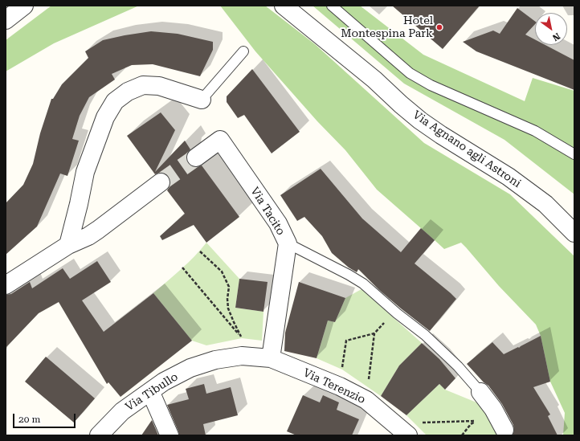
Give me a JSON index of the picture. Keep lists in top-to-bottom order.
{
  "streets": {
    "street": [
      "Via Agnano agli Astroni",
      "Via Tacito",
      "Via Terenzio",
      "Via Tibullo"
    ]
  },
  "crossings": [
    ["Via Tacito", "Via Terenzio"],
    ["Via Tacito", "Via Tibullo"],
    ["Via Terenzio", "Via Tibullo"]
  ],
  "places": ["Hotel Montespina Park"],
  "scale_bar": "20 m",
  "north": "bottom right"
}
